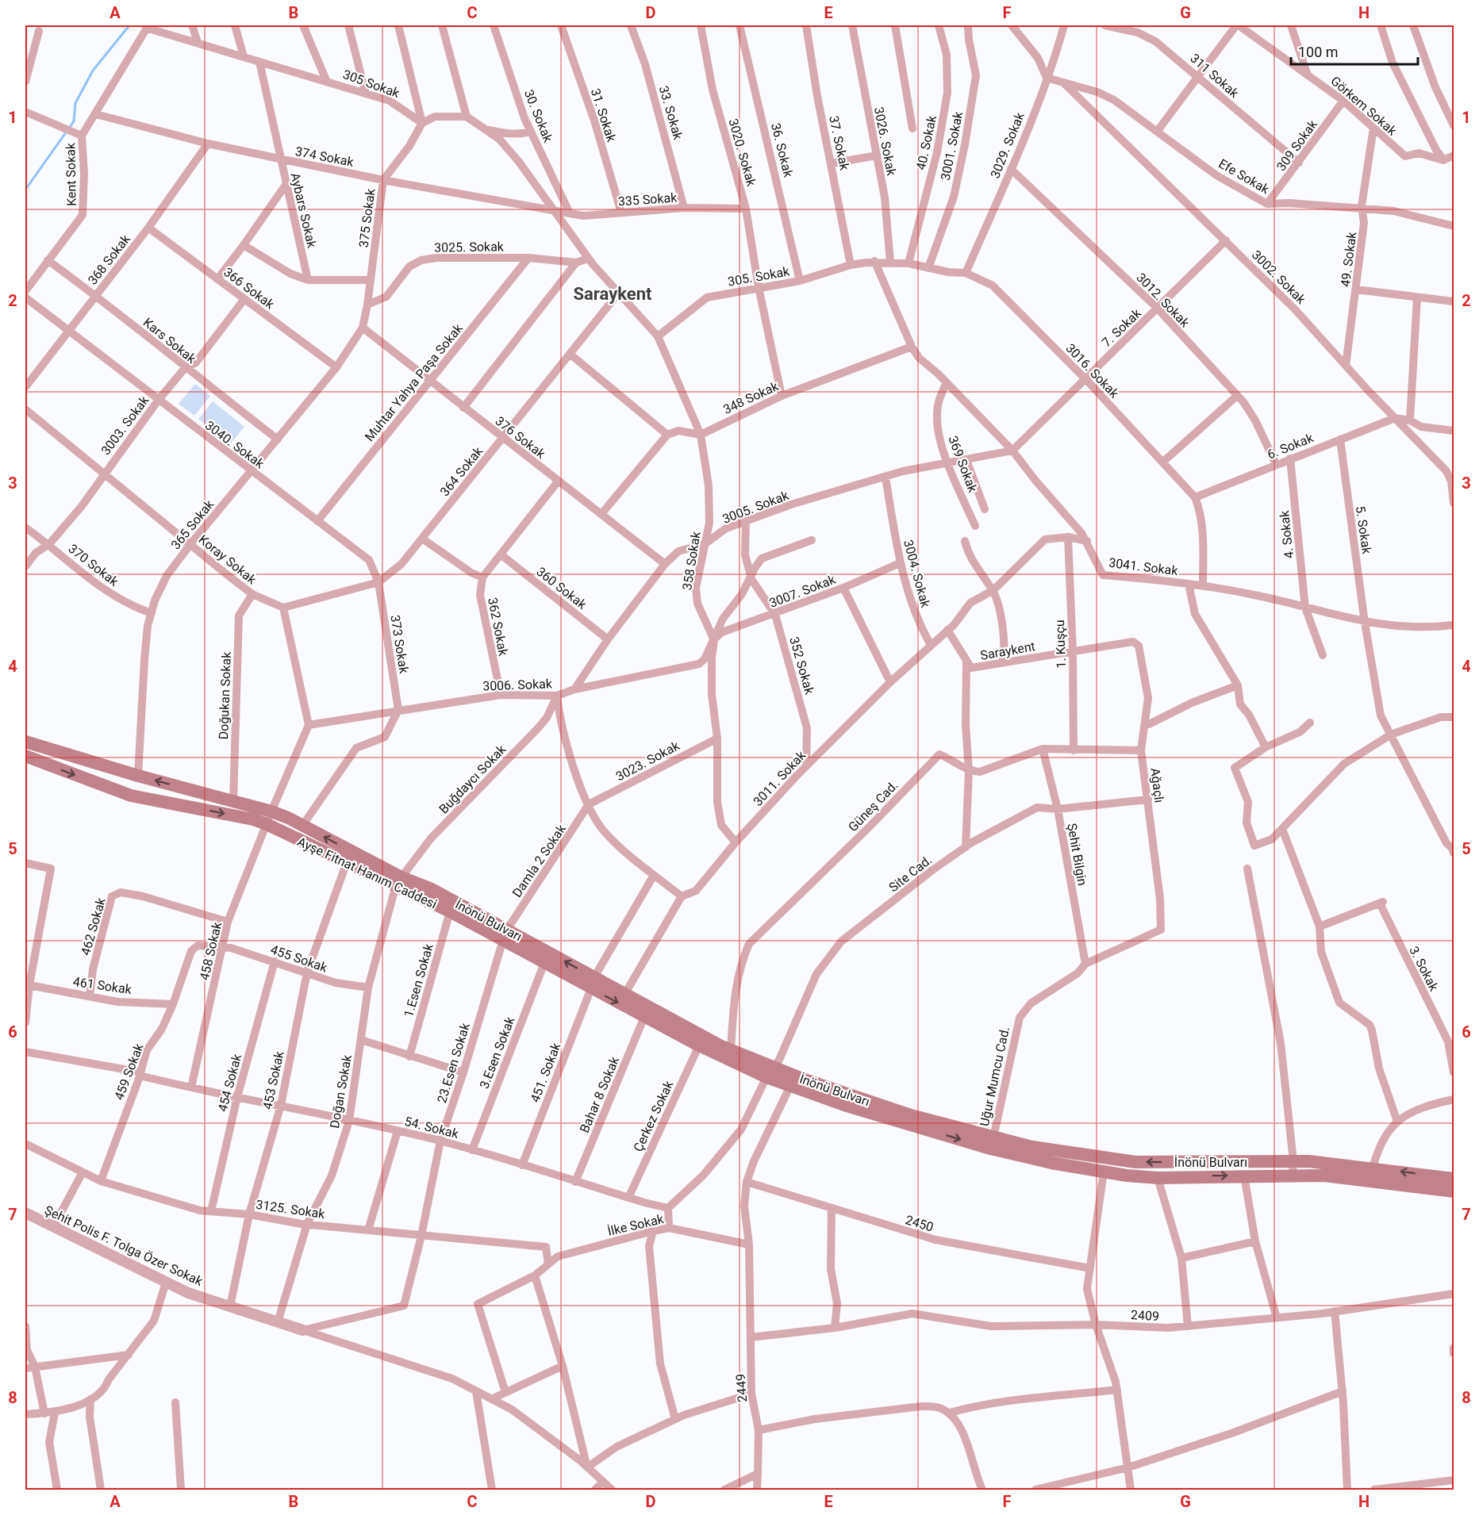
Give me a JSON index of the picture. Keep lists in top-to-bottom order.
{
  "streets": {
    "main road": ["Ayşe Fitnat Hanım Caddesi", "İnönü Bulvarı"],
    "street": [
      "311 Sokak",
      "305 Sokak",
      "Görkem Sokak",
      "33. Sokak",
      "31. Sokak",
      "30. Sokak",
      "3026. Sokak",
      "37. Sokak",
      "40. Sokak",
      "3029. Sokak",
      "309 Sokak",
      "3001. Sokak",
      "36. Sokak",
      "3020. Sokak",
      "374 Sokak",
      "Kent Sokak",
      "Efe Sokak",
      "335 Sokak",
      "Aybars Sokak",
      "375 Sokak",
      "3025. Sokak",
      "368 Sokak",
      "49. Sokak",
      "305. Sokak",
      "3002. Sokak",
      "366 Sokak",
      "3012. Sokak",
      "7. Sokak",
      "Kars Sokak",
      "3016. Sokak",
      "Muhtar Yahya Paşa Sokak",
      "348 Sokak",
      "3003. Sokak",
      "376 Sokak",
      "3040. Sokak",
      "6. Sokak",
      "369 Sokak",
      "364 Sokak",
      "3005. Sokak",
      "365 Sokak",
      "5. Sokak",
      "4. Sokak",
      "Koray Sokak",
      "358 Sokak",
      "370 Sokak",
      "3041. Sokak",
      "3004. Sokak",
      "360 Sokak",
      "3007. Sokak",
      "362 Sokak",
      "373 Sokak",
      "1. Kuşçu",
      "Saraykent",
      "352 Sokak",
      "3006. Sokak",
      "Doğukan Sokak",
      "3023. Sokak",
      "3011. Sokak",
      "Buğdaycı Sokak",
      "Ağaçlı",
      "Güneş Cad.",
      "Şehit Bilgin",
      "Damla 2 Sokak",
      "Site Cad.",
      "462 Sokak",
      "458 Sokak",
      "455 Sokak",
      "3. Sokak",
      "1.Esen Sokak",
      "461 Sokak",
      "3.Esen Sokak",
      "23.Esen Sokak",
      "459 Sokak",
      "451. Sokak",
      "Uğur Mumcu Cad.",
      "453 Sokak",
      "454 Sokak",
      "Doğan Sokak",
      "Bahar 8 Sokak",
      "Çerkez Sokak",
      "54. Sokak",
      "3125. Sokak",
      "2450",
      "İlke Sokak",
      "Şehit Polis F. Tolga Özer Sokak",
      "2409",
      "2449"
    ]
  },
  "crossings": [
    ["311 Sokak", "309 Sokak"],
    ["305 Sokak", "Kent Sokak"],
    ["305 Sokak", "Aybars Sokak"],
    ["305 Sokak", "375 Sokak"],
    ["Görkem Sokak", "309 Sokak"],
    ["Görkem Sokak", "49. Sokak"],
    ["33. Sokak", "335 Sokak"],
    ["31. Sokak", "335 Sokak"],
    ["30. Sokak", "335 Sokak"],
    ["3026. Sokak", "3016. Sokak"],
    ["37. Sokak", "305. Sokak"],
    ["40. Sokak", "3016. Sokak"],
    ["3029. Sokak", "Efe Sokak"],
    ["3029. Sokak", "3012. Sokak"],
    ["3029. Sokak", "3016. Sokak"],
    ["309 Sokak", "Efe Sokak"],
    ["3001. Sokak", "3016. Sokak"],
    ["36. Sokak", "305. Sokak"],
    ["3020. Sokak", "335 Sokak"],
    ["3020. Sokak", "305. Sokak"],
    ["3020. Sokak", "348 Sokak"],
    ["374 Sokak", "Kent Sokak"],
    ["374 Sokak", "335 Sokak"],
    ["374 Sokak", "Aybars Sokak"],
    ["374 Sokak", "375 Sokak"],
    ["374 Sokak", "368 Sokak"],
    ["Kent Sokak", "Kars Sokak"],
    ["Efe Sokak", "49. Sokak"],
    ["Efe Sokak", "3002. Sokak"],
    ["375 Sokak", "3025. Sokak"],
    ["375 Sokak", "376 Sokak"],
    ["375 Sokak", "365 Sokak"],
    ["3025. Sokak", "Muhtar Yahya Paşa Sokak"],
    ["368 Sokak", "366 Sokak"],
    ["368 Sokak", "Kars Sokak"],
    ["368 Sokak", "3040. Sokak"],
    ["49. Sokak", "3002. Sokak"],
    ["305. Sokak", "3016. Sokak"],
    ["305. Sokak", "3041. Sokak"],
    ["3002. Sokak", "7. Sokak"],
    ["3002. Sokak", "6. Sokak"],
    ["366 Sokak", "3003. Sokak"],
    ["366 Sokak", "365 Sokak"],
    ["3012. Sokak", "7. Sokak"],
    ["3012. Sokak", "6. Sokak"],
    ["7. Sokak", "3016. Sokak"],
    ["7. Sokak", "3005. Sokak"],
    ["7. Sokak", "3041. Sokak"],
    ["Kars Sokak", "3003. Sokak"],
    ["Kars Sokak", "365 Sokak"],
    ["3016. Sokak", "6. Sokak"],
    ["3016. Sokak", "3041. Sokak"],
    ["Muhtar Yahya Paşa Sokak", "376 Sokak"],
    ["Muhtar Yahya Paşa Sokak", "3040. Sokak"],
    ["348 Sokak", "358 Sokak"],
    ["348 Sokak", "3041. Sokak"],
    ["3003. Sokak", "3040. Sokak"],
    ["3003. Sokak", "Koray Sokak"],
    ["3003. Sokak", "370 Sokak"],
    ["376 Sokak", "364 Sokak"],
    ["376 Sokak", "3005. Sokak"],
    ["376 Sokak", "365 Sokak"],
    ["3040. Sokak", "364 Sokak"],
    ["3040. Sokak", "365 Sokak"],
    ["3040. Sokak", "373 Sokak"],
    ["6. Sokak", "5. Sokak"],
    ["6. Sokak", "4. Sokak"],
    ["369 Sokak", "3005. Sokak"],
    ["369 Sokak", "3041. Sokak"],
    ["364 Sokak", "Koray Sokak"],
    ["364 Sokak", "373 Sokak"],
    ["3005. Sokak", "358 Sokak"],
    ["3005. Sokak", "3041. Sokak"],
    ["3005. Sokak", "3004. Sokak"],
    ["3005. Sokak", "360 Sokak"],
    ["3005. Sokak", "352 Sokak"],
    ["3005. Sokak", "3006. Sokak"],
    ["365 Sokak", "Koray Sokak"],
    ["365 Sokak", "370 Sokak"],
    ["5. Sokak", "3041. Sokak"],
    ["4. Sokak", "3041. Sokak"],
    ["Koray Sokak", "Doğukan Sokak"],
    ["358 Sokak", "3007. Sokak"],
    ["358 Sokak", "3006. Sokak"],
    ["3041. Sokak", "3011. Sokak"],
    ["3004. Sokak", "3007. Sokak"],
    ["3004. Sokak", "3011. Sokak"],
    ["3007. Sokak", "352 Sokak"],
    ["3007. Sokak", "3006. Sokak"],
    ["362 Sokak", "3006. Sokak"],
    ["373 Sokak", "3006. Sokak"],
    ["1. Kuşçu", "Saraykent"],
    ["1. Kuşçu", "3011. Sokak"],
    ["Saraykent", "Ağaçlı"],
    ["352 Sokak", "3006. Sokak"],
    ["352 Sokak", "3011. Sokak"],
    ["3006. Sokak", "Buğdaycı Sokak"],
    ["3023. Sokak", "Damla 2 Sokak"],
    ["Buğdaycı Sokak", "Ayşe Fitnat Hanım Caddesi"],
    ["Buğdaycı Sokak", "İnönü Bulvarı"],
    ["Buğdaycı Sokak", "Doğan Sokak"],
    ["Ağaçlı", "Site Cad."],
    ["Ağaçlı", "Uğur Mumcu Cad."],
    ["Güneş Cad.", "İnönü Bulvarı"],
    ["Şehit Bilgin", "Site Cad."],
    ["Şehit Bilgin", "Uğur Mumcu Cad."],
    ["Damla 2 Sokak", "Ayşe Fitnat Hanım Caddesi"],
    ["Damla 2 Sokak", "İnönü Bulvarı"],
    ["Damla 2 Sokak", "23.Esen Sokak"],
    ["Ayşe Fitnat Hanım Caddesi", "Site Cad."],
    ["Ayşe Fitnat Hanım Caddesi", "İnönü Bulvarı"],
    ["Ayşe Fitnat Hanım Caddesi", "458 Sokak"],
    ["Ayşe Fitnat Hanım Caddesi", "1.Esen Sokak"],
    ["Ayşe Fitnat Hanım Caddesi", "3.Esen Sokak"],
    ["Ayşe Fitnat Hanım Caddesi", "23.Esen Sokak"],
    ["Ayşe Fitnat Hanım Caddesi", "451. Sokak"],
    ["Ayşe Fitnat Hanım Caddesi", "453 Sokak"],
    ["Ayşe Fitnat Hanım Caddesi", "Doğan Sokak"],
    ["Ayşe Fitnat Hanım Caddesi", "Bahar 8 Sokak"],
    ["Ayşe Fitnat Hanım Caddesi", "Çerkez Sokak"],
    ["Site Cad.", "İnönü Bulvarı"],
    ["İnönü Bulvarı", "458 Sokak"],
    ["İnönü Bulvarı", "23.Esen Sokak"],
    ["İnönü Bulvarı", "451. Sokak"],
    ["İnönü Bulvarı", "Uğur Mumcu Cad."],
    ["İnönü Bulvarı", "Doğan Sokak"],
    ["İnönü Bulvarı", "2449"],
    ["462 Sokak", "458 Sokak"],
    ["462 Sokak", "461 Sokak"],
    ["458 Sokak", "455 Sokak"],
    ["458 Sokak", "459 Sokak"],
    ["458 Sokak", "54. Sokak"],
    ["455 Sokak", "459 Sokak"],
    ["455 Sokak", "453 Sokak"],
    ["455 Sokak", "454 Sokak"],
    ["455 Sokak", "Doğan Sokak"],
    ["461 Sokak", "459 Sokak"],
    ["3.Esen Sokak", "54. Sokak"],
    ["23.Esen Sokak", "54. Sokak"],
    ["23.Esen Sokak", "3125. Sokak"],
    ["23.Esen Sokak", "Şehit Polis F. Tolga Özer Sokak"],
    ["459 Sokak", "54. Sokak"],
    ["459 Sokak", "3125. Sokak"],
    ["451. Sokak", "54. Sokak"],
    ["453 Sokak", "54. Sokak"],
    ["453 Sokak", "3125. Sokak"],
    ["453 Sokak", "Şehit Polis F. Tolga Özer Sokak"],
    ["454 Sokak", "54. Sokak"],
    ["454 Sokak", "3125. Sokak"],
    ["Doğan Sokak", "54. Sokak"],
    ["Doğan Sokak", "3125. Sokak"],
    ["Doğan Sokak", "Şehit Polis F. Tolga Özer Sokak"],
    ["Bahar 8 Sokak", "54. Sokak"],
    ["Çerkez Sokak", "54. Sokak"],
    ["3125. Sokak", "İlke Sokak"],
    ["2450", "2449"],
    ["İlke Sokak", "2449"],
    ["2409", "2449"]
  ],
  "districts": ["Saraykent"],
  "scale_bar": "100 m",
  "grid": {
    "columns": [
      "A",
      "B",
      "C",
      "D",
      "E",
      "F",
      "G",
      "H"
    ],
    "rows": [
      "1",
      "2",
      "3",
      "4",
      "5",
      "6",
      "7",
      "8"
    ]
  }
}
